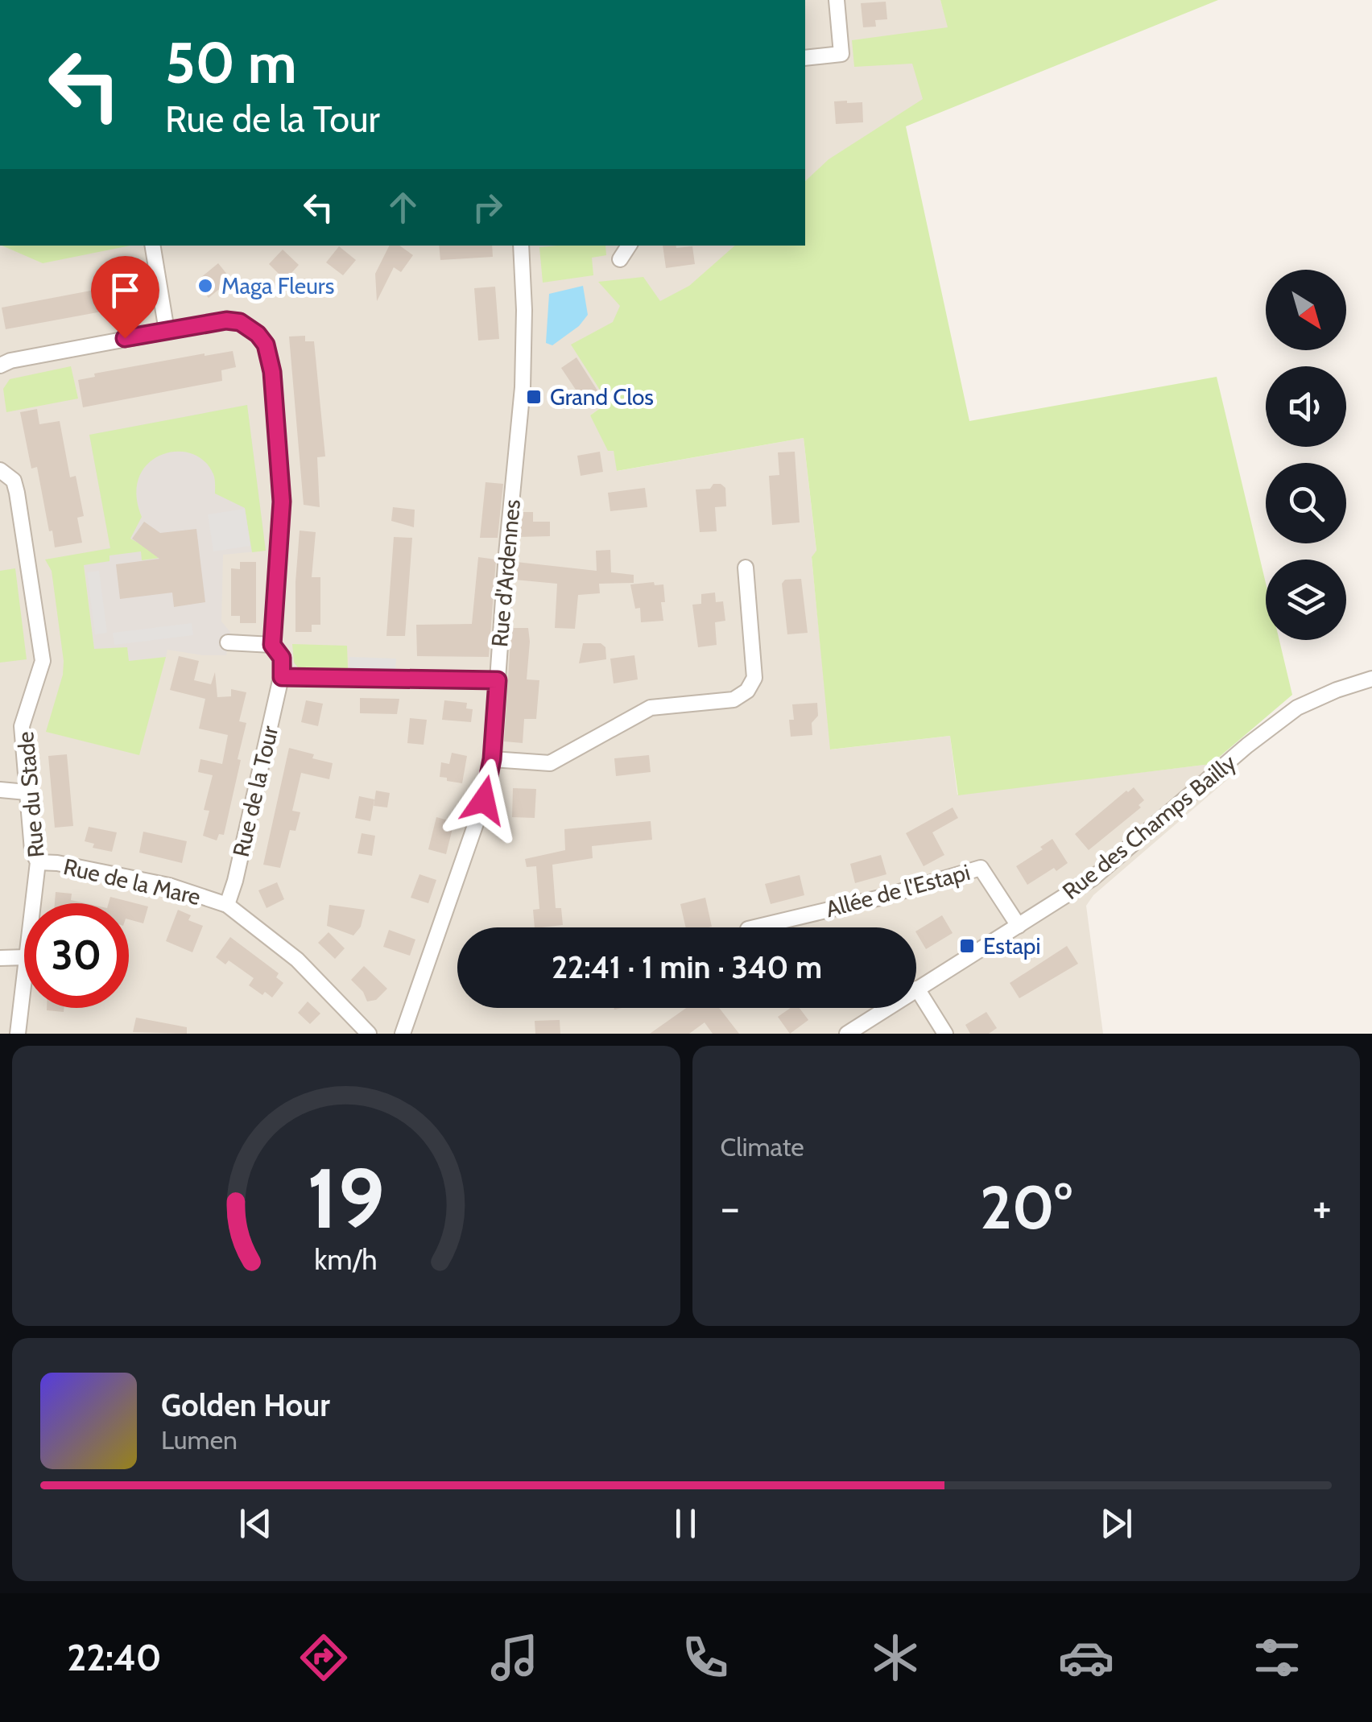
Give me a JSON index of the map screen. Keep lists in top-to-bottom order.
{
  "streets": {
    "street": [
      "Rue d'Ardennes",
      "Rue de la Tour",
      "Rue du Stade",
      "Rue des Champs Bailly",
      "Rue de la Mare",
      "Allée de l'Estapi"
    ]
  },
  "crossings": [
    ["Rue de la Tour", "Rue de la Mare"],
    ["Rue du Stade", "Rue de la Mare"],
    ["Rue des Champs Bailly", "Allée de l'Estapi"]
  ],
  "places": {
    "other": ["Maga Fleurs"],
    "transit": ["Grand Clos", "Estapi"]
  },
  "north": "bottom right",
  "page": {
    "turn": ["50 m", "Rue de la Tour"],
    "limit": "30",
    "trip": "22:41 · 1 min · 340 m",
    "tile": "Climate",
    "heat": ["−", "20°", "+"],
    "song": ["Golden Hour", "Lumen"],
    "tabs": "22:40",
    "gauge": ["19", "km/h"]
  }
}
